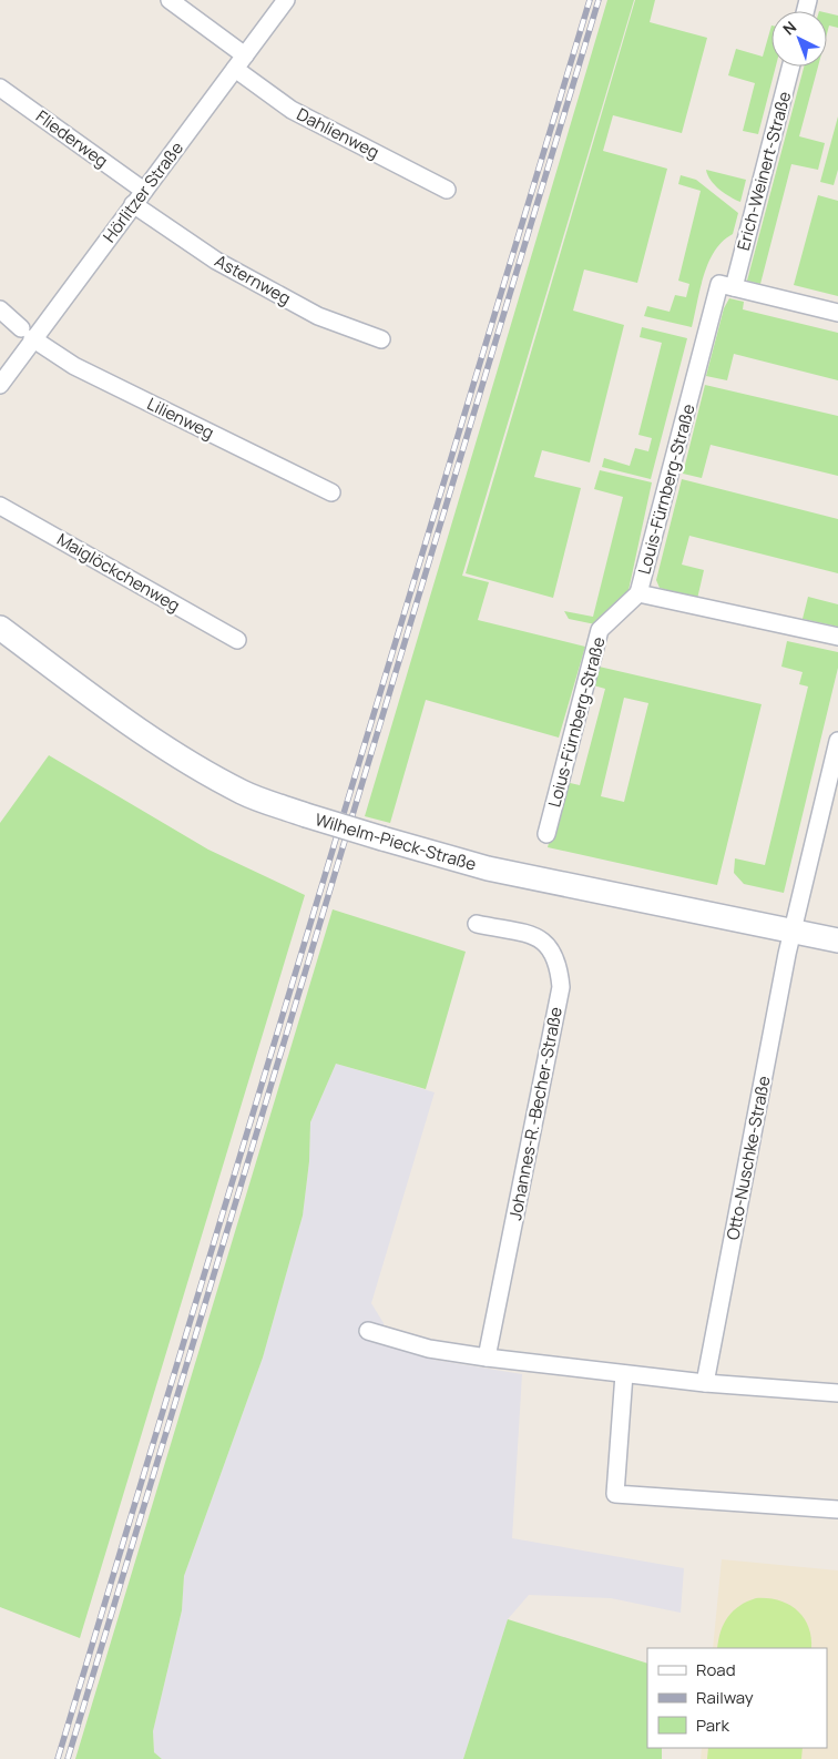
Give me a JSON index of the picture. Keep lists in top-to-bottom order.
{
  "streets": {
    "main road": ["Wilhelm-Pieck-Straße"],
    "street": [
      "Dahlienweg",
      "Fliederweg",
      "Erich-Weinert-Straße",
      "Hörlitzer Straße",
      "Asternweg",
      "Lilienweg",
      "Louis-Fürnberg-Straße",
      "Maiglöckchenweg",
      "Loius-Fürnberg-Straße",
      "Johannes-R.-Becher-Straße",
      "Otto-Nuschke-Straße"
    ]
  },
  "crossings": [
    ["Dahlienweg", "Hörlitzer Straße"],
    ["Fliederweg", "Hörlitzer Straße"],
    ["Fliederweg", "Asternweg"],
    ["Erich-Weinert-Straße", "Louis-Fürnberg-Straße"],
    ["Hörlitzer Straße", "Asternweg"],
    ["Hörlitzer Straße", "Lilienweg"],
    ["Louis-Fürnberg-Straße", "Loius-Fürnberg-Straße"],
    ["Wilhelm-Pieck-Straße", "Otto-Nuschke-Straße"]
  ],
  "legend": ["Road", "Railway", "Park"],
  "north": "top left"
}
